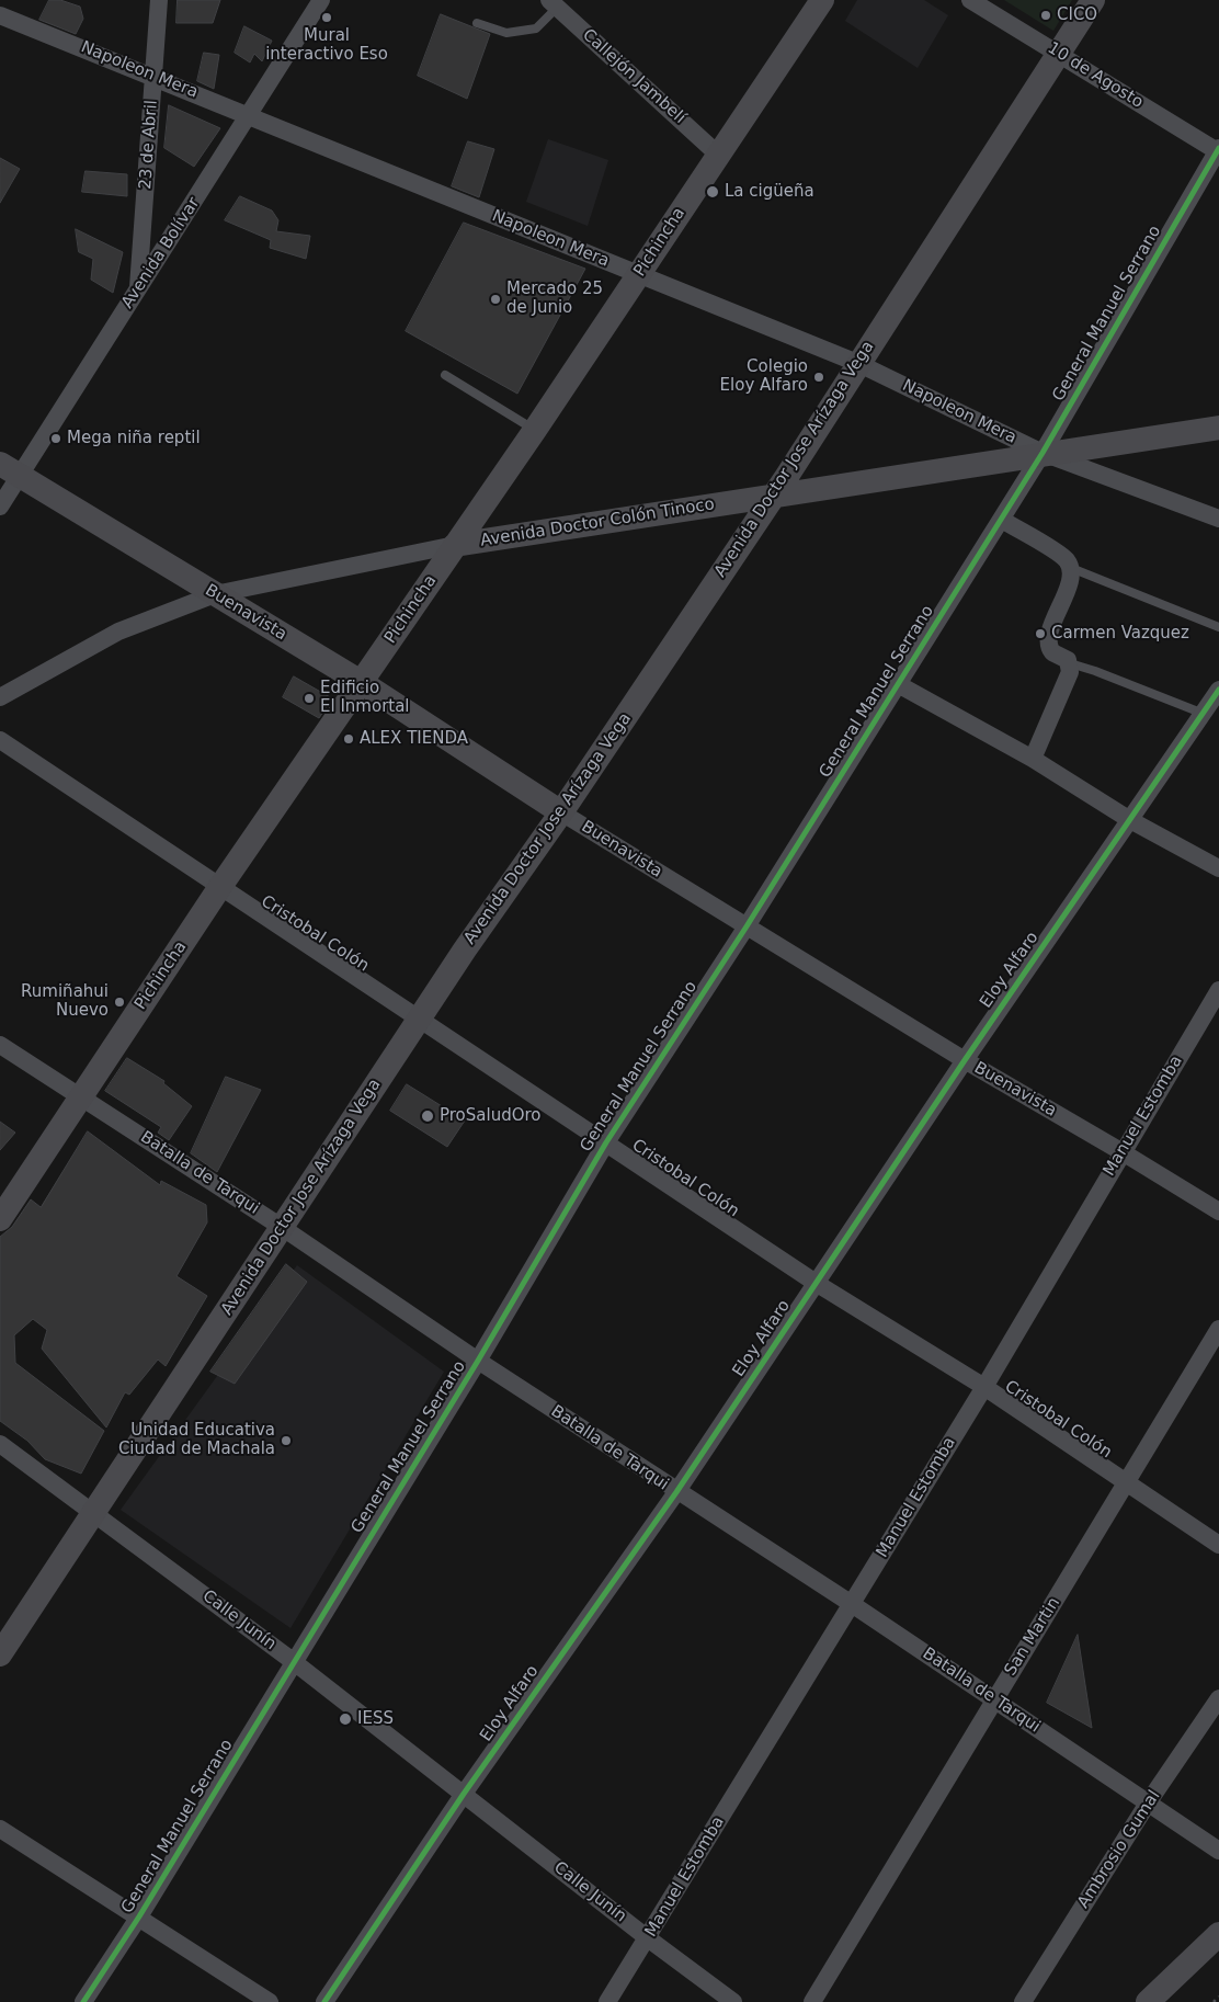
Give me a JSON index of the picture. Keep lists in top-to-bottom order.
{
  "streets": {
    "main road": [
      "Pichincha",
      "Avenida Doctor Jose Arízaga Vega",
      "Avenida Doctor Colón Tinoco",
      "Buenavista"
    ],
    "street": [
      "Napoleon Mera",
      "10 de Agosto",
      "Callejón Jambelí",
      "23 de Abril",
      "Avenida Bolívar",
      "General Manuel Serrano",
      "Cristobal Colón",
      "Eloy Alfaro",
      "Manuel Estomba",
      "Batalla de Tarqui",
      "Calle Junín",
      "San Martin",
      "Ambrosio Gumal"
    ]
  },
  "crossings": [
    ["Napoleon Mera", "23 de Abril"],
    ["Napoleon Mera", "Pichincha"],
    ["Napoleon Mera", "Avenida Bolívar"],
    ["Napoleon Mera", "General Manuel Serrano"],
    ["Napoleon Mera", "Avenida Doctor Jose Arízaga Vega"],
    ["Napoleon Mera", "Avenida Doctor Colón Tinoco"],
    ["10 de Agosto", "General Manuel Serrano"],
    ["10 de Agosto", "Avenida Doctor Jose Arízaga Vega"],
    ["Callejón Jambelí", "Pichincha"],
    ["23 de Abril", "Avenida Bolívar"],
    ["Pichincha", "Avenida Doctor Colón Tinoco"],
    ["Pichincha", "Buenavista"],
    ["Pichincha", "Cristobal Colón"],
    ["Pichincha", "Batalla de Tarqui"],
    ["Avenida Bolívar", "Buenavista"],
    ["General Manuel Serrano", "Avenida Doctor Colón Tinoco"],
    ["General Manuel Serrano", "Buenavista"],
    ["General Manuel Serrano", "Cristobal Colón"],
    ["General Manuel Serrano", "Batalla de Tarqui"],
    ["General Manuel Serrano", "Calle Junín"],
    ["Avenida Doctor Jose Arízaga Vega", "Avenida Doctor Colón Tinoco"],
    ["Avenida Doctor Jose Arízaga Vega", "Buenavista"],
    ["Avenida Doctor Jose Arízaga Vega", "Cristobal Colón"],
    ["Avenida Doctor Jose Arízaga Vega", "Batalla de Tarqui"],
    ["Avenida Doctor Jose Arízaga Vega", "Calle Junín"],
    ["Avenida Doctor Colón Tinoco", "Buenavista"],
    ["Buenavista", "Eloy Alfaro"],
    ["Buenavista", "Manuel Estomba"],
    ["Cristobal Colón", "Eloy Alfaro"],
    ["Cristobal Colón", "Manuel Estomba"],
    ["Cristobal Colón", "San Martin"],
    ["Eloy Alfaro", "Batalla de Tarqui"],
    ["Eloy Alfaro", "Calle Junín"],
    ["Manuel Estomba", "Batalla de Tarqui"],
    ["Manuel Estomba", "Calle Junín"],
    ["Batalla de Tarqui", "San Martin"],
    ["Batalla de Tarqui", "Ambrosio Gumal"]
  ],
  "places": [
    "CICO",
    "Mural interactivo Eso",
    "La cigüeña",
    "Mercado 25 de Junio",
    "Colegio Eloy Alfaro",
    "Mega niña reptil",
    "Carmen Vazquez",
    "Edificio El Inmortal",
    "ALEX TIENDA",
    "Rumiñahui Nuevo",
    "ProSaludOro",
    "Unidad Educativa Ciudad de Machala",
    "IESS"
  ]
}
